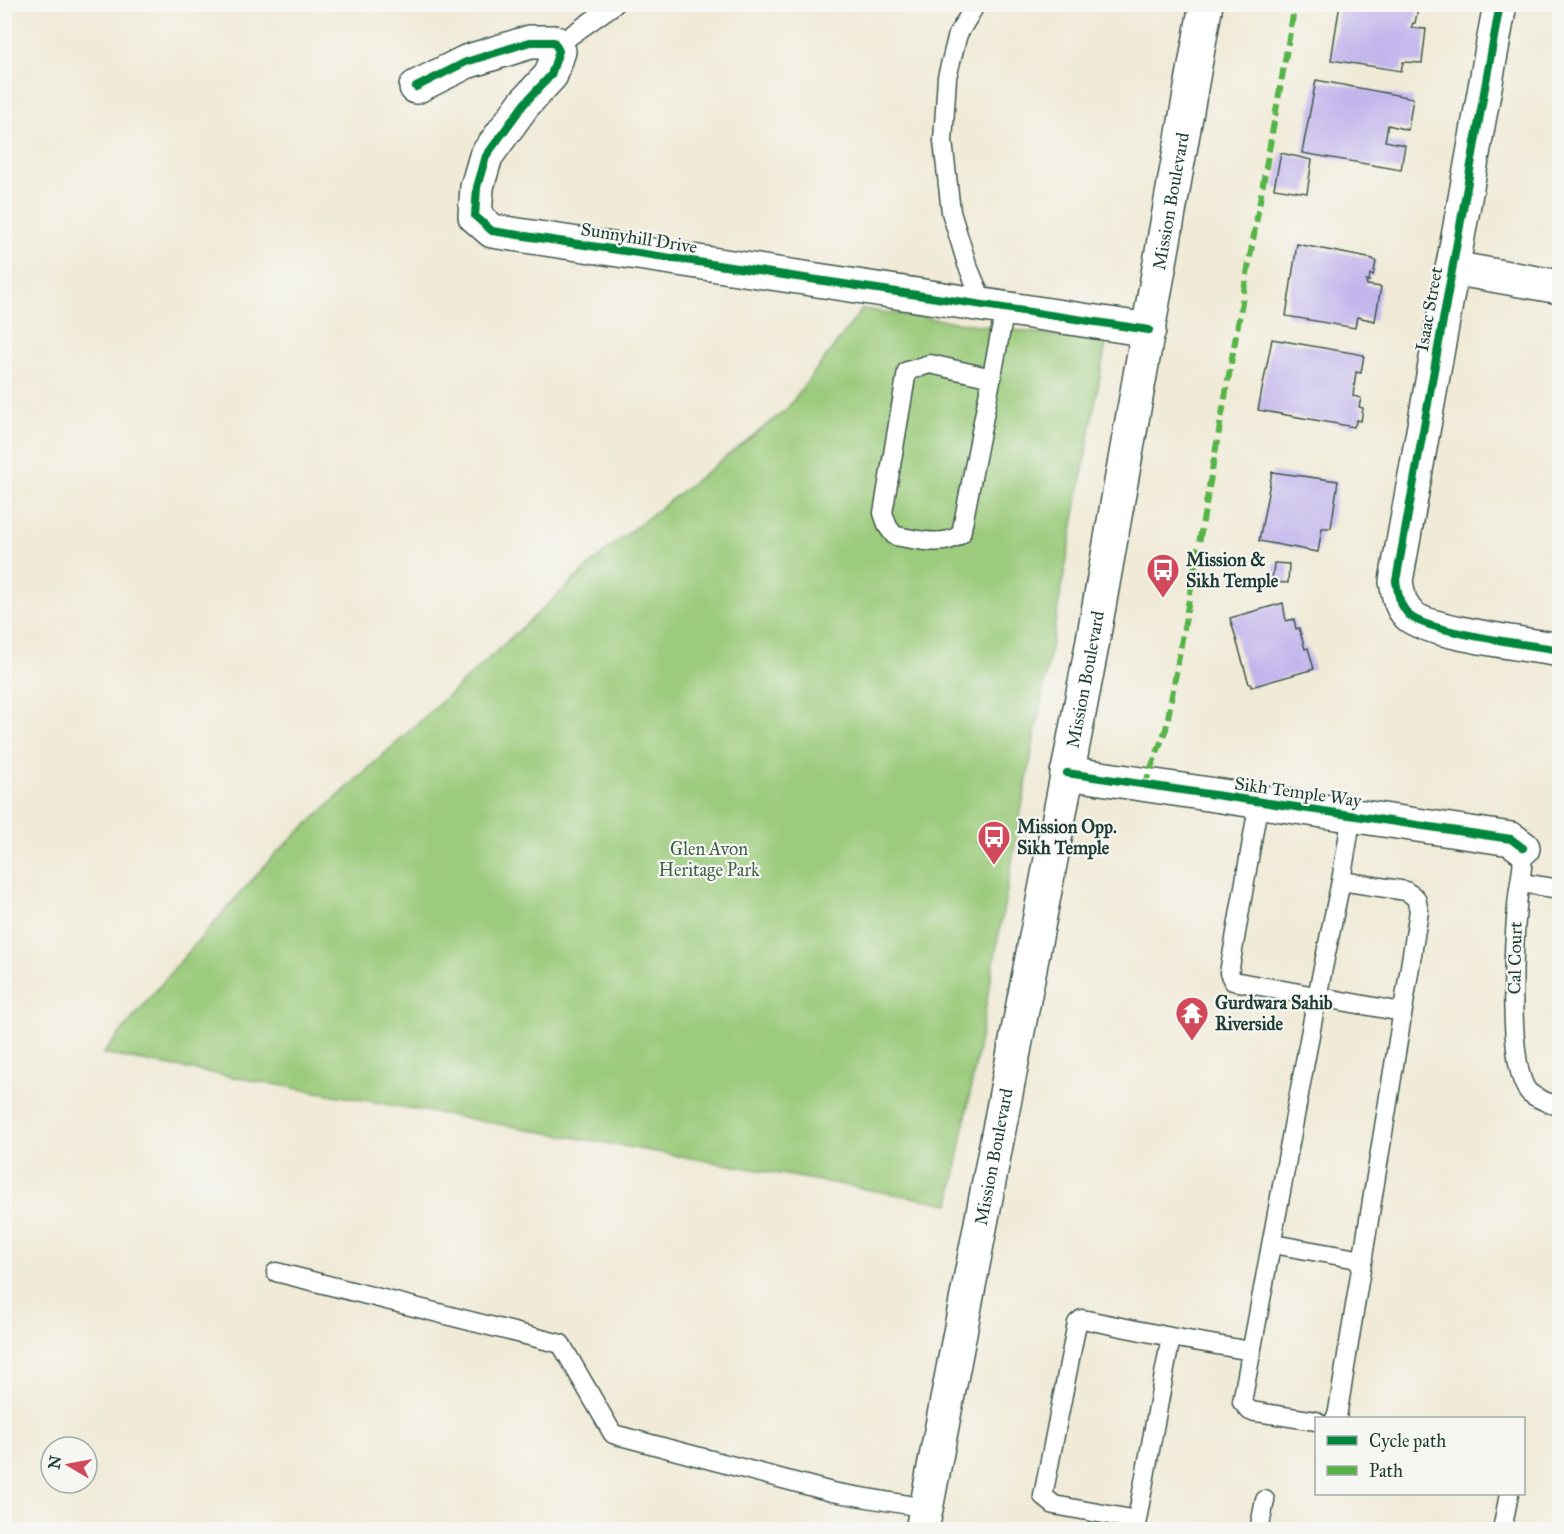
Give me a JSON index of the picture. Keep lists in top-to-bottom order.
{
  "streets": {
    "street": [
      "Mission Boulevard",
      "Sunnyhill Drive",
      "Isaac Street",
      "Sikh Temple Way"
    ],
    "lane": ["Cal Court"]
  },
  "crossings": [
    ["Mission Boulevard", "Sunnyhill Drive"],
    ["Mission Boulevard", "Sikh Temple Way"],
    ["Sikh Temple Way", "Cal Court"]
  ],
  "parks": ["Glen Avon Heritage Park"],
  "places": {
    "bus stop": ["Mission & Sikh Temple", "Mission Opp. Sikh Temple"],
    "temple": ["Gurdwara Sahib Riverside"]
  },
  "legend": ["Cycle path", "Path"],
  "north": "left"
}
